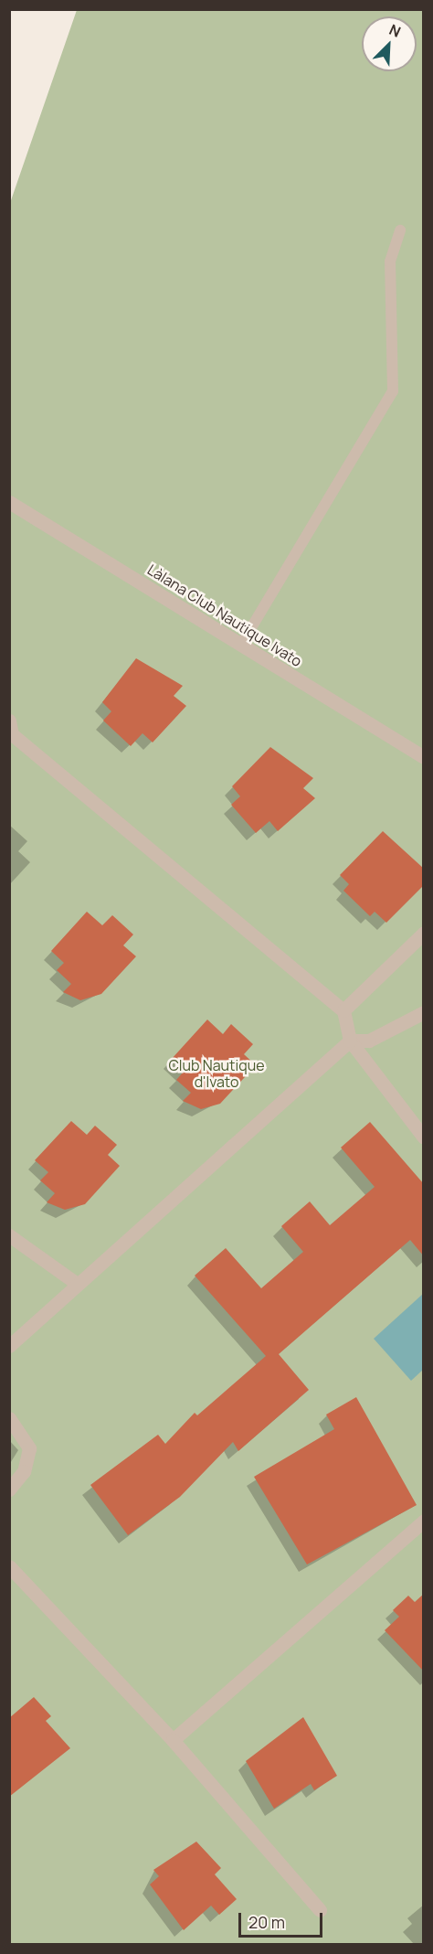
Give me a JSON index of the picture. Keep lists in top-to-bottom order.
{
  "streets": {
    "street": ["Làlana Club Nautique Ivato"]
  },
  "parks": ["Club Nautique d'Ivato"],
  "scale_bar": "20 m",
  "north": "top right"
}
